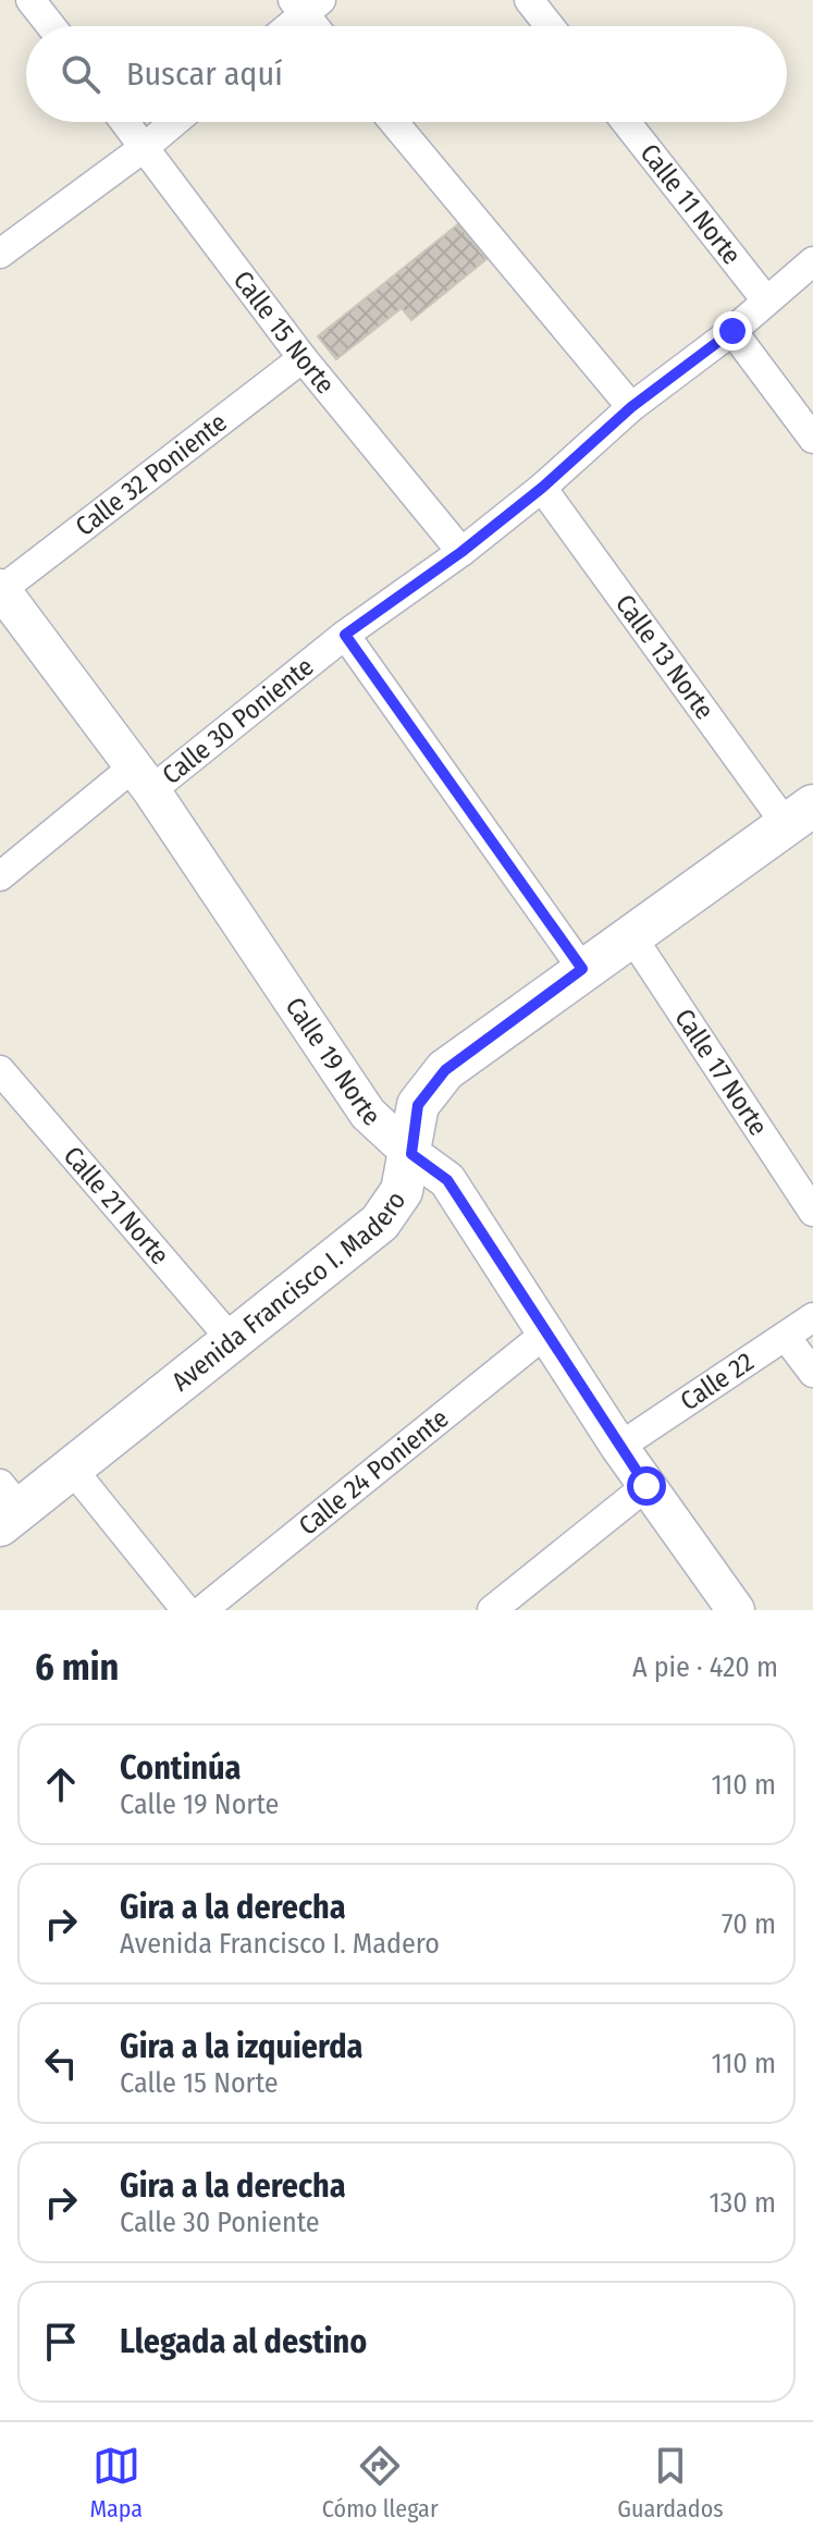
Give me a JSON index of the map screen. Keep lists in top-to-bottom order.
{
  "streets": {
    "main road": ["Avenida Francisco I. Madero"],
    "street": [
      "Calle 11 Norte",
      "Calle 15 Norte",
      "Calle 32 Poniente",
      "Calle 13 Norte",
      "Calle 30 Poniente",
      "Calle 19 Norte",
      "Calle 17 Norte",
      "Calle 21 Norte",
      "Calle 22",
      "Calle 24 Poniente"
    ]
  },
  "crossings": [
    ["Calle 11 Norte", "Calle 30 Poniente"],
    ["Calle 15 Norte", "Calle 32 Poniente"],
    ["Calle 15 Norte", "Calle 30 Poniente"],
    ["Calle 32 Poniente", "Calle 19 Norte"],
    ["Calle 13 Norte", "Calle 30 Poniente"],
    ["Calle 13 Norte", "Avenida Francisco I. Madero"],
    ["Calle 30 Poniente", "Calle 19 Norte"],
    ["Calle 19 Norte", "Avenida Francisco I. Madero"],
    ["Calle 19 Norte", "Calle 22"],
    ["Calle 19 Norte", "Calle 24 Poniente"],
    ["Calle 17 Norte", "Avenida Francisco I. Madero"],
    ["Calle 21 Norte", "Avenida Francisco I. Madero"]
  ],
  "page": {
    "search": "Buscar aquí",
    "heading": ["6 min", "A pie · 420 m"],
    "list": [
      ["Continúa", "Calle 19 Norte", "110 m"],
      ["Gira a la derecha", "Avenida Francisco I. Madero", "70 m"],
      ["Gira a la izquierda", "Calle 15 Norte", "110 m"],
      ["Gira a la derecha", "Calle 30 Poniente", "130 m"],
      "Llegada al destino"
    ],
    "nav": ["Mapa", "Cómo llegar", "Guardados"]
  }
}
